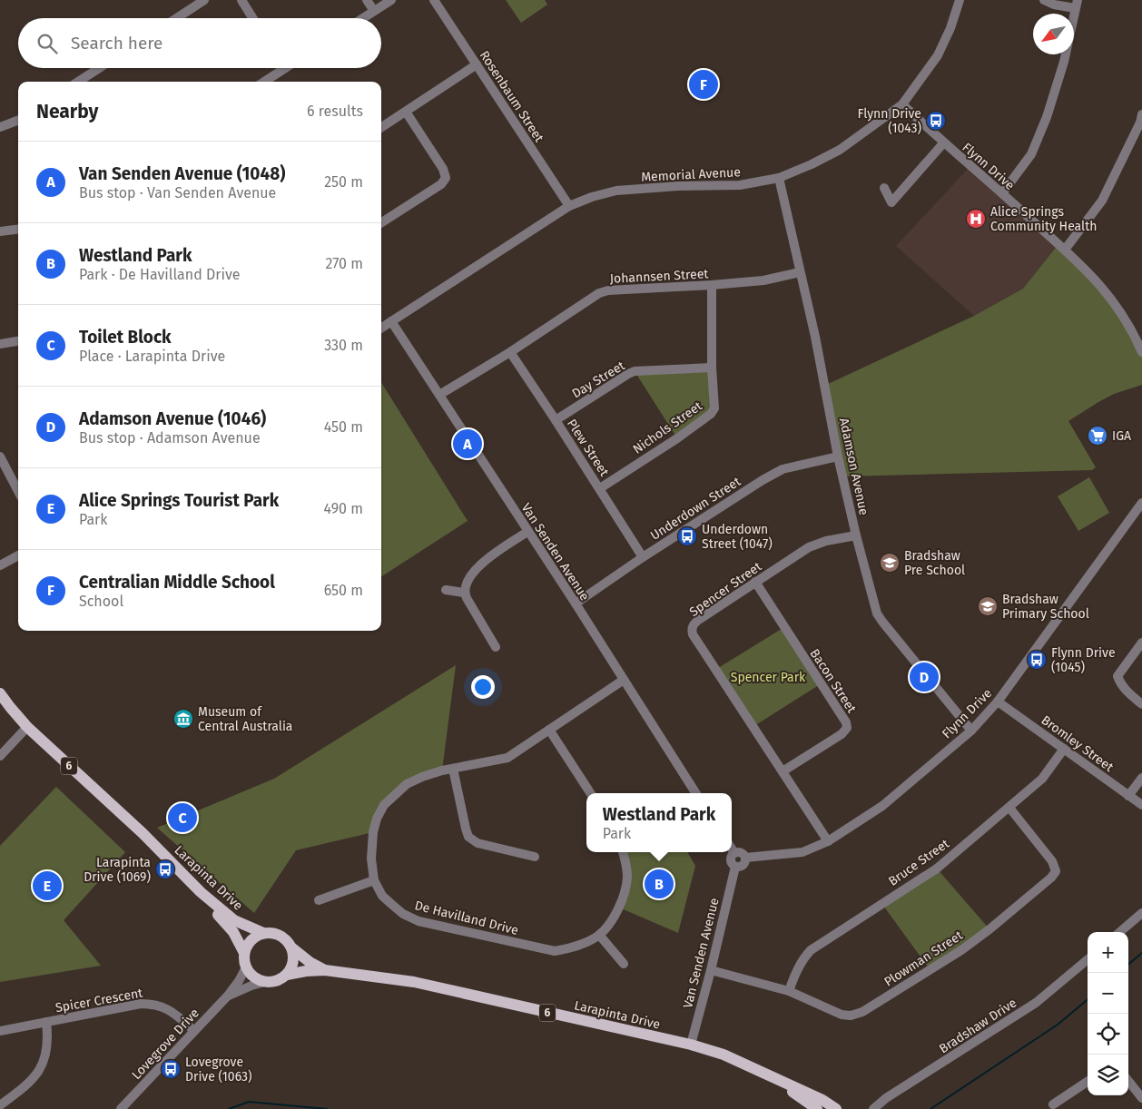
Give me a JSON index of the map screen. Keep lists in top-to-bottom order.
{
  "streets": {
    "main road": ["6", "Larapinta Drive"],
    "street": [
      "Rosenbaum Street",
      "Flynn Drive",
      "Memorial Avenue",
      "Johannsen Street",
      "Day Street",
      "Nichols Street",
      "Plew Street",
      "Adamson Avenue",
      "Underdown Street",
      "Van Senden Avenue",
      "Spencer Street",
      "Bacon Street",
      "Bromley Street",
      "Bruce Street",
      "De Havilland Drive",
      "Plowman Street",
      "Spicer Crescent",
      "Bradshaw Drive",
      "Lovegrove Drive"
    ]
  },
  "crossings": [
    ["Rosenbaum Street", "Memorial Avenue"],
    ["Flynn Drive", "Memorial Avenue"],
    ["Flynn Drive", "Adamson Avenue"],
    ["Flynn Drive", "Van Senden Avenue"],
    ["Flynn Drive", "Spencer Street"],
    ["Flynn Drive", "Bromley Street"],
    ["Memorial Avenue", "Adamson Avenue"],
    ["Memorial Avenue", "Van Senden Avenue"],
    ["Johannsen Street", "Nichols Street"],
    ["Johannsen Street", "Plew Street"],
    ["Johannsen Street", "Adamson Avenue"],
    ["Johannsen Street", "Van Senden Avenue"],
    ["Day Street", "Nichols Street"],
    ["Day Street", "Plew Street"],
    ["Nichols Street", "Plew Street"],
    ["Plew Street", "Underdown Street"],
    ["Adamson Avenue", "Underdown Street"],
    ["Adamson Avenue", "Spencer Street"],
    ["Underdown Street", "Van Senden Avenue"],
    ["Van Senden Avenue", "Larapinta Drive"],
    ["Van Senden Avenue", "De Havilland Drive"],
    ["Van Senden Avenue", "Plowman Street"],
    ["Spencer Street", "Bacon Street"],
    ["Bromley Street", "Bruce Street"],
    ["6", "Larapinta Drive"],
    ["6", "Lovegrove Drive"],
    ["Bruce Street", "Plowman Street"],
    ["Larapinta Drive", "Lovegrove Drive"],
    ["Spicer Crescent", "Lovegrove Drive"]
  ],
  "parks": ["Spencer Park"],
  "places": {
    "bus stop": [
      "Flynn Drive (1043)",
      "Underdown Street (1047)",
      "Flynn Drive (1045)",
      "Larapinta Drive (1069)",
      "Lovegrove Drive (1063)"
    ],
    "hospital": ["Alice Springs Community Health"],
    "supermarket": ["IGA"],
    "school or university": ["Bradshaw Pre School", "Bradshaw Primary School"],
    "museum": ["Museum of Central Australia"]
  },
  "north": "bottom left",
  "page": {
    "search": "Search here",
    "pins": [
      "F",
      "A",
      "D",
      "C",
      "B",
      "E"
    ],
    "heading": ["Nearby", "6 results"],
    "list": [
      {
        "mark": "A",
        "name": "Van Senden Avenue (1048)",
        "note": "Bus stop · Van Senden Avenue",
        "value": "250 m"
      },
      {
        "mark": "B",
        "name": "Westland Park",
        "note": "Park · De Havilland Drive",
        "value": "270 m"
      },
      {
        "mark": "C",
        "name": "Toilet Block",
        "note": "Place · Larapinta Drive",
        "value": "330 m"
      },
      {
        "mark": "D",
        "name": "Adamson Avenue (1046)",
        "note": "Bus stop · Adamson Avenue",
        "value": "450 m"
      },
      {
        "mark": "E",
        "name": "Alice Springs Tourist Park",
        "note": "Park",
        "value": "490 m"
      },
      {
        "mark": "F",
        "name": "Centralian Middle School",
        "note": "School",
        "value": "650 m"
      }
    ],
    "popup": ["Westland Park", "Park"],
    "map_buttons": ["+", "−"]
  }
}
